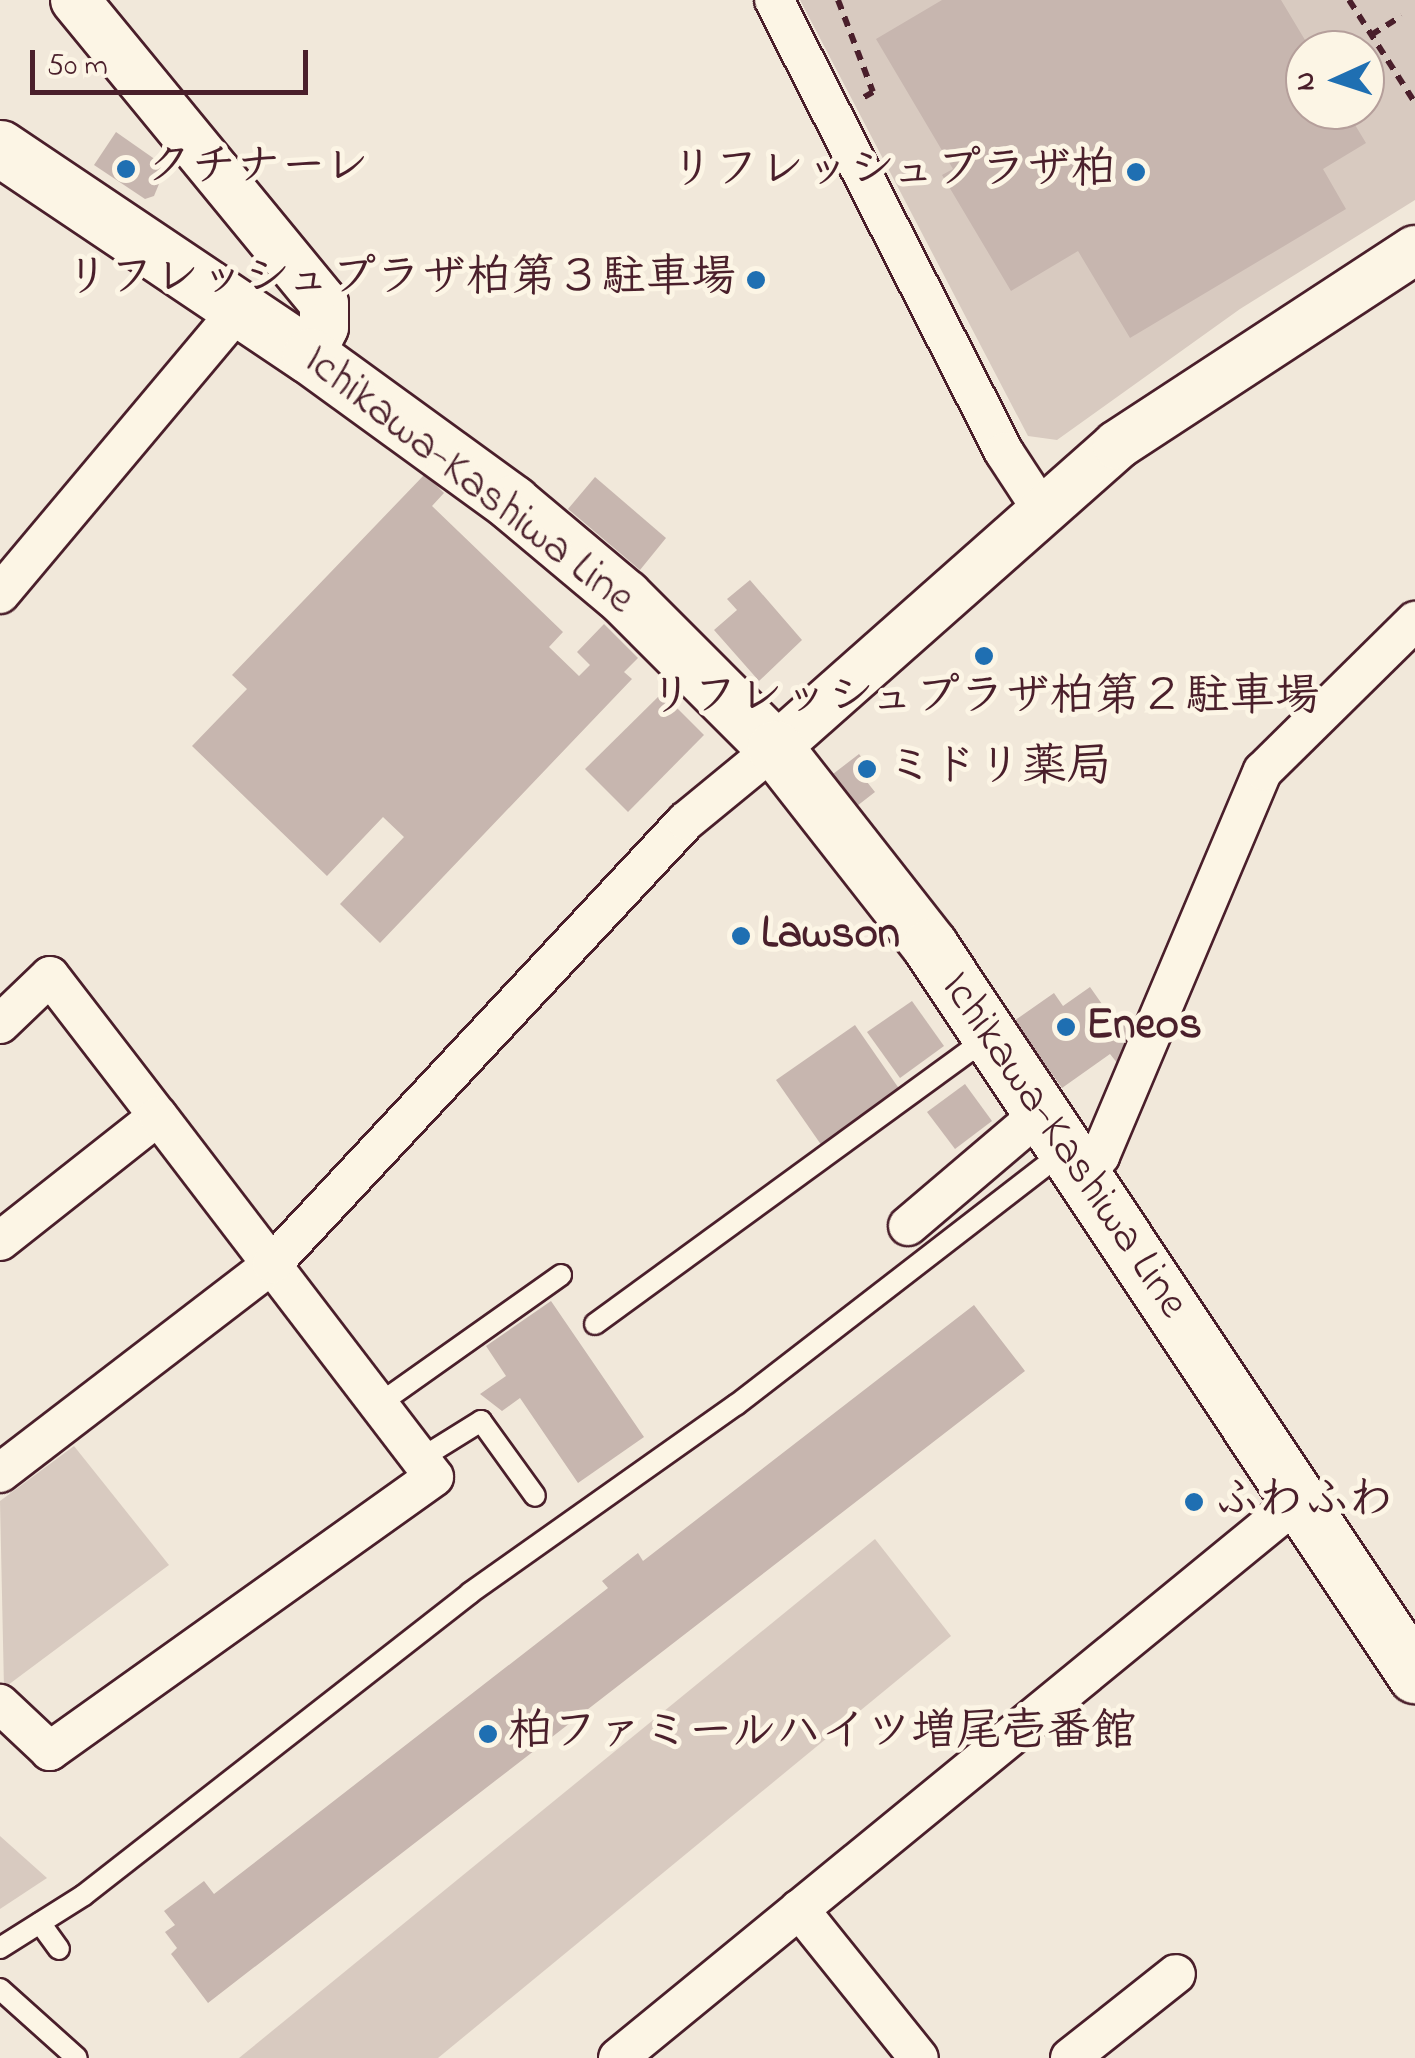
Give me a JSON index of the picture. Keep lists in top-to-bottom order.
{
  "streets": {
    "main road": ["Ichikawa-Kashiwa Line"]
  },
  "places": [
    "クチナーレ",
    "リフレッシュプラザ柏",
    "リフレッシュプラザ柏第３駐車場",
    "リフレッシュプラザ柏第２駐車場",
    "ミドリ薬局",
    "Lawson",
    "Eneos",
    "ふわふわ",
    "柏ファミールハイツ増尾壱番館"
  ],
  "scale_bar": "50 m",
  "north": "left"
}
